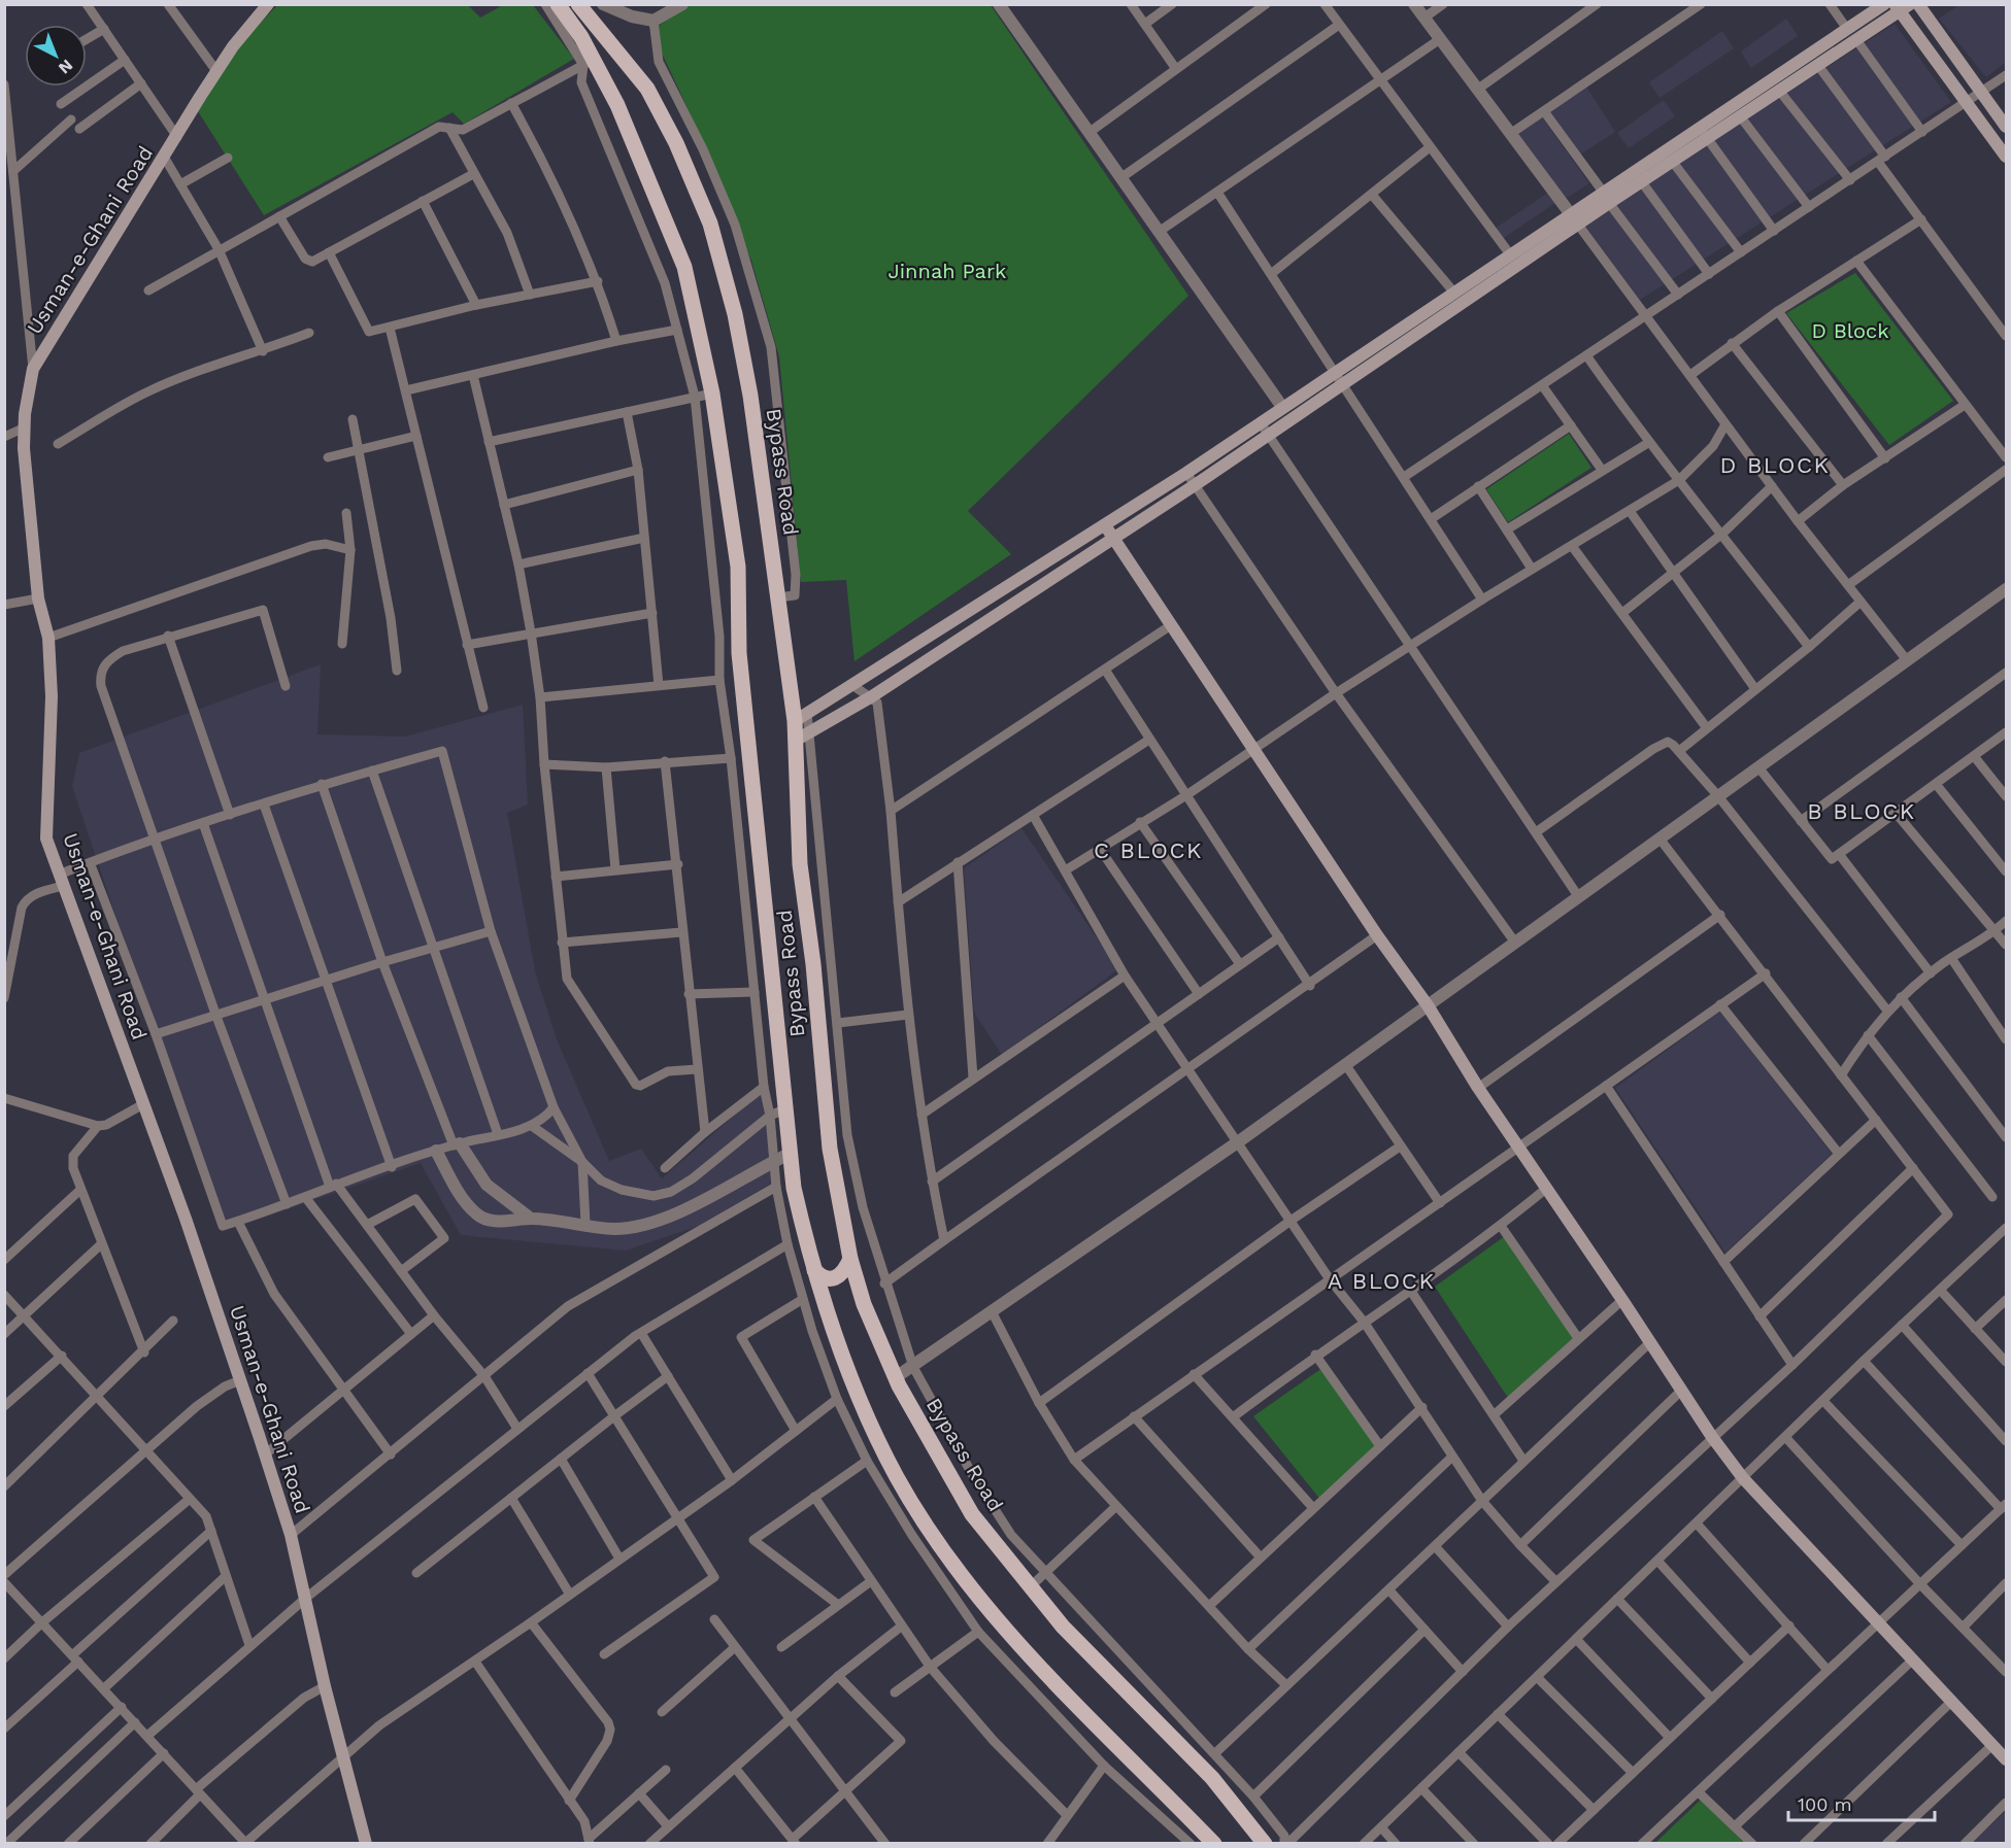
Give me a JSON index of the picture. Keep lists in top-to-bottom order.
{
  "streets": {
    "main road": ["Usman-e-Ghani Road", "Bypass Road"]
  },
  "districts": [
    "D BLOCK",
    "B BLOCK",
    "C BLOCK",
    "A BLOCK"
  ],
  "parks": ["Jinnah Park", "D Block"],
  "scale_bar": "100 m",
  "north": "bottom right"
}
